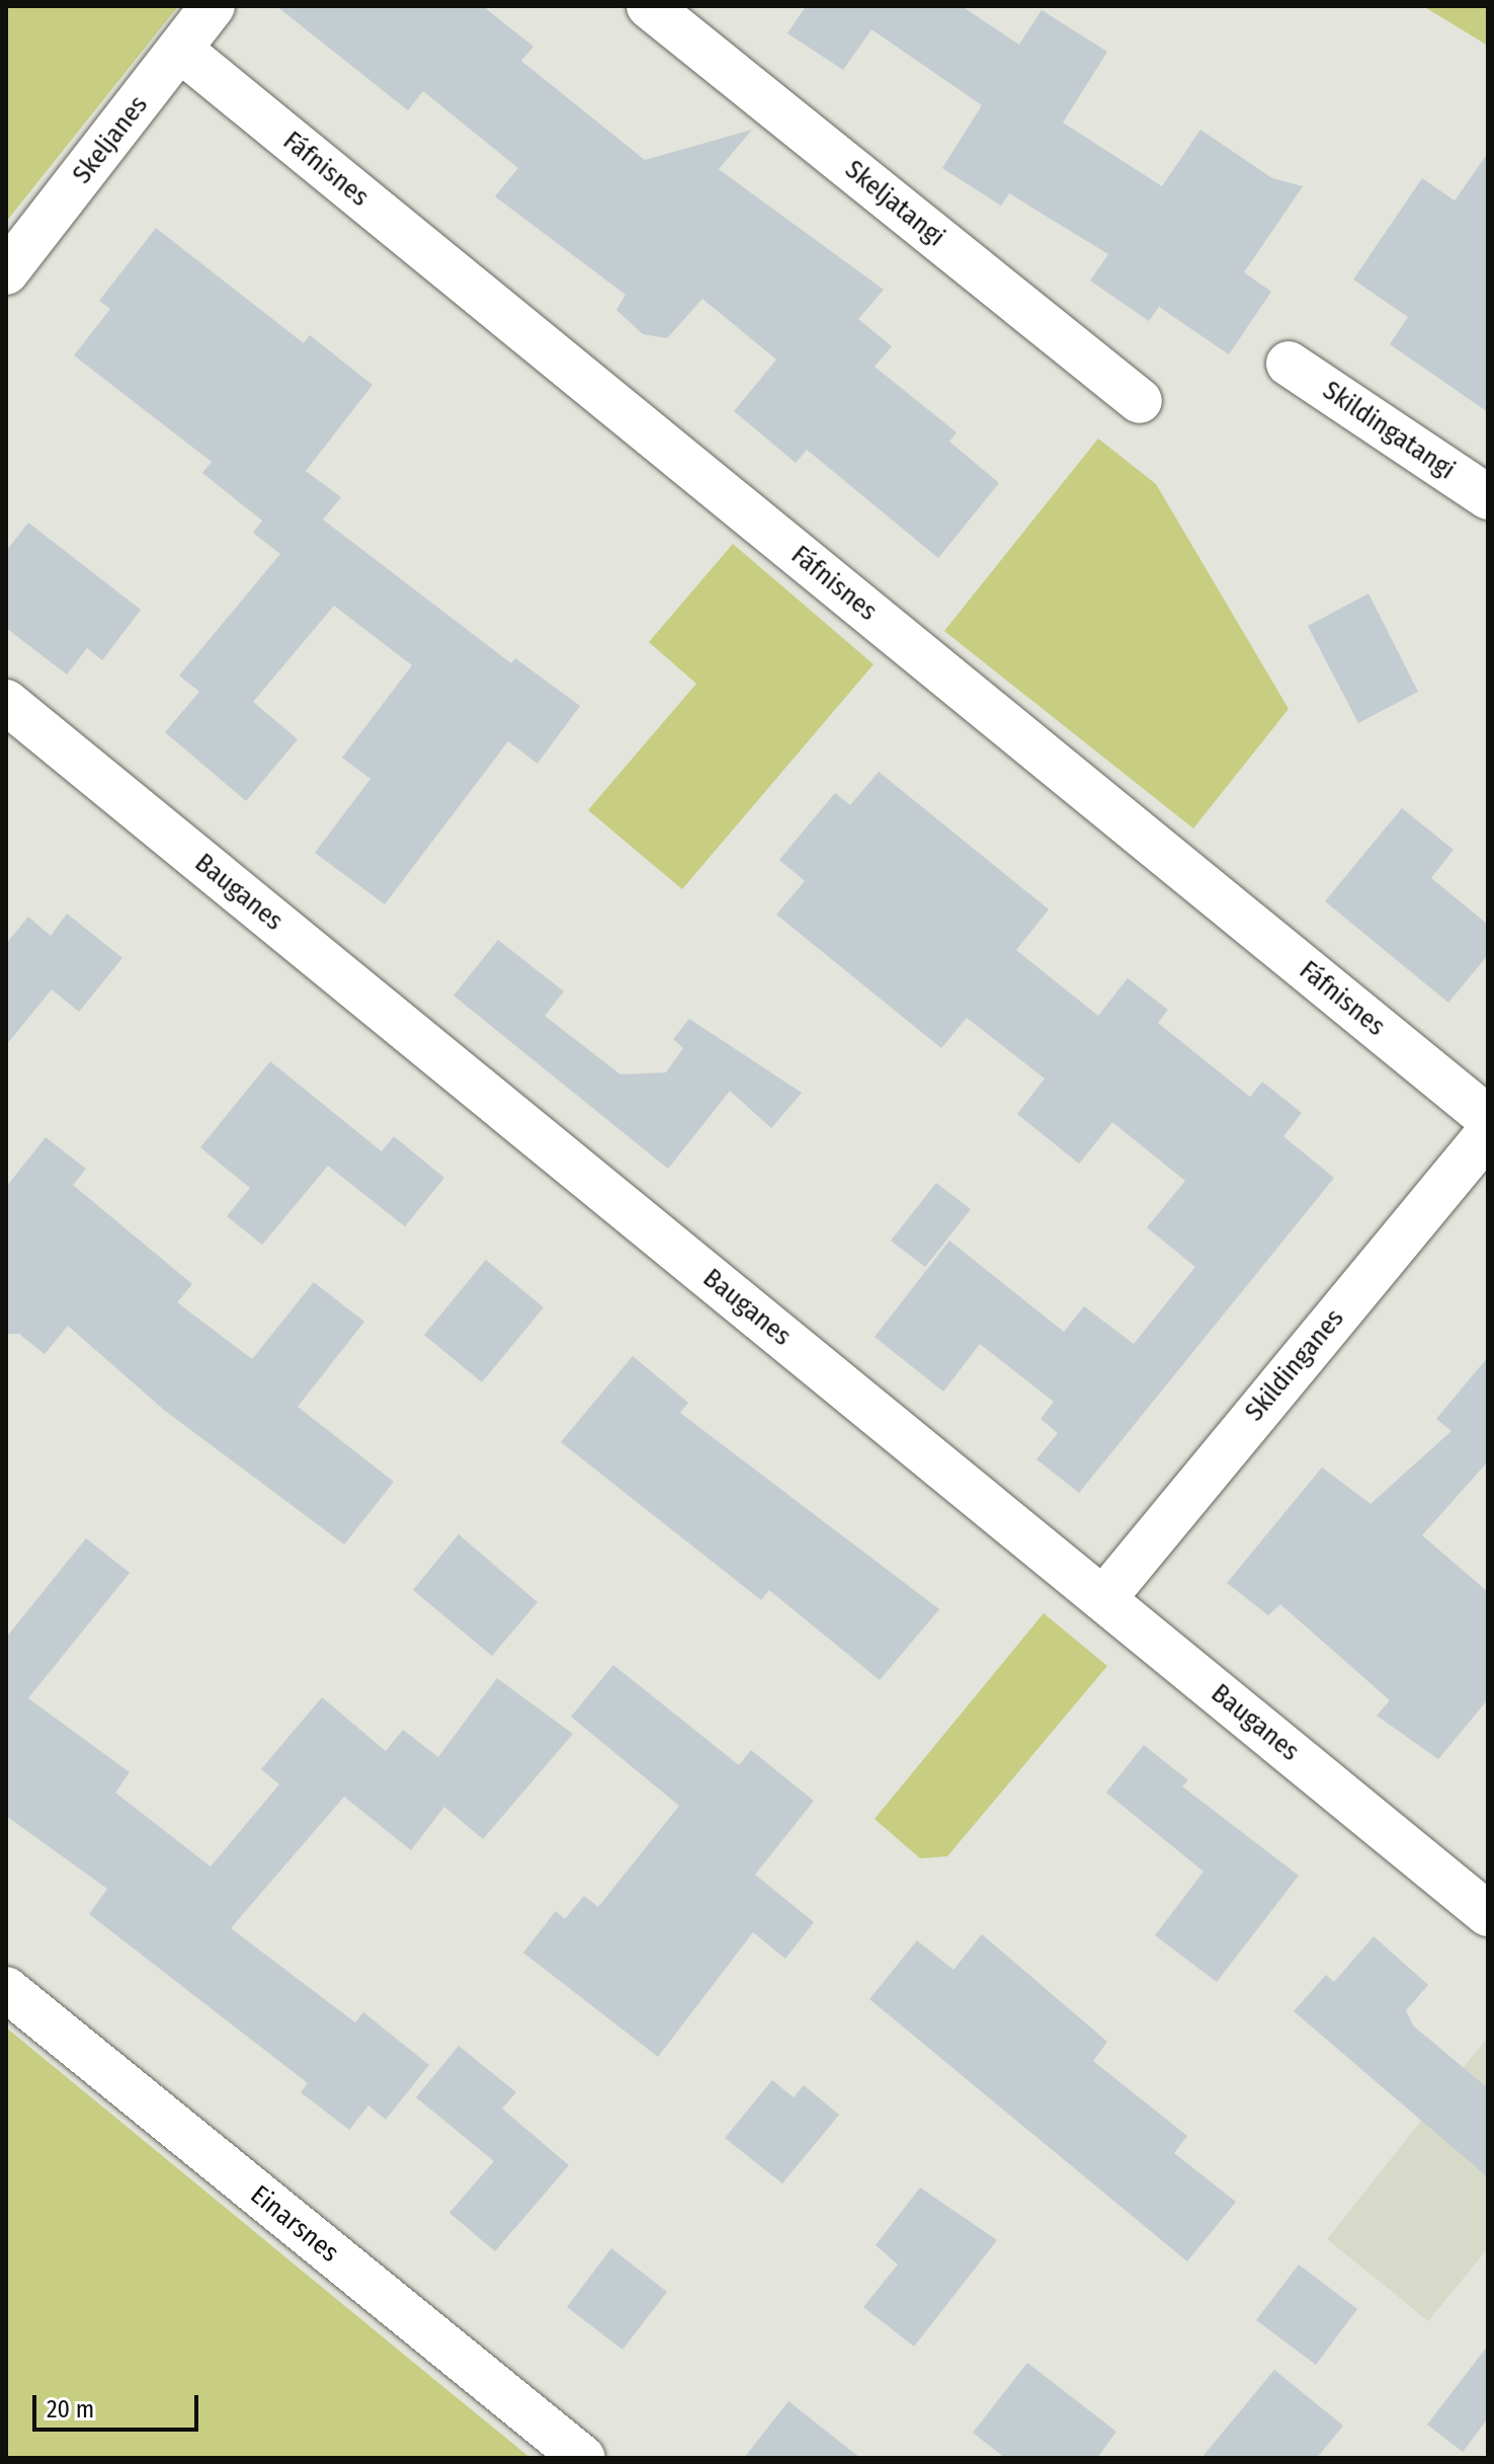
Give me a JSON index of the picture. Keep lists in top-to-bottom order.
{
  "streets": {
    "street": [
      "Skeljanes",
      "Fáfnisnes",
      "Skeljatangi",
      "Skildingatangi",
      "Bauganes",
      "Skildinganes",
      "Einarsnes"
    ]
  },
  "crossings": [
    ["Skeljanes", "Fáfnisnes"],
    ["Bauganes", "Skildinganes"]
  ],
  "scale_bar": "20 m"
}
